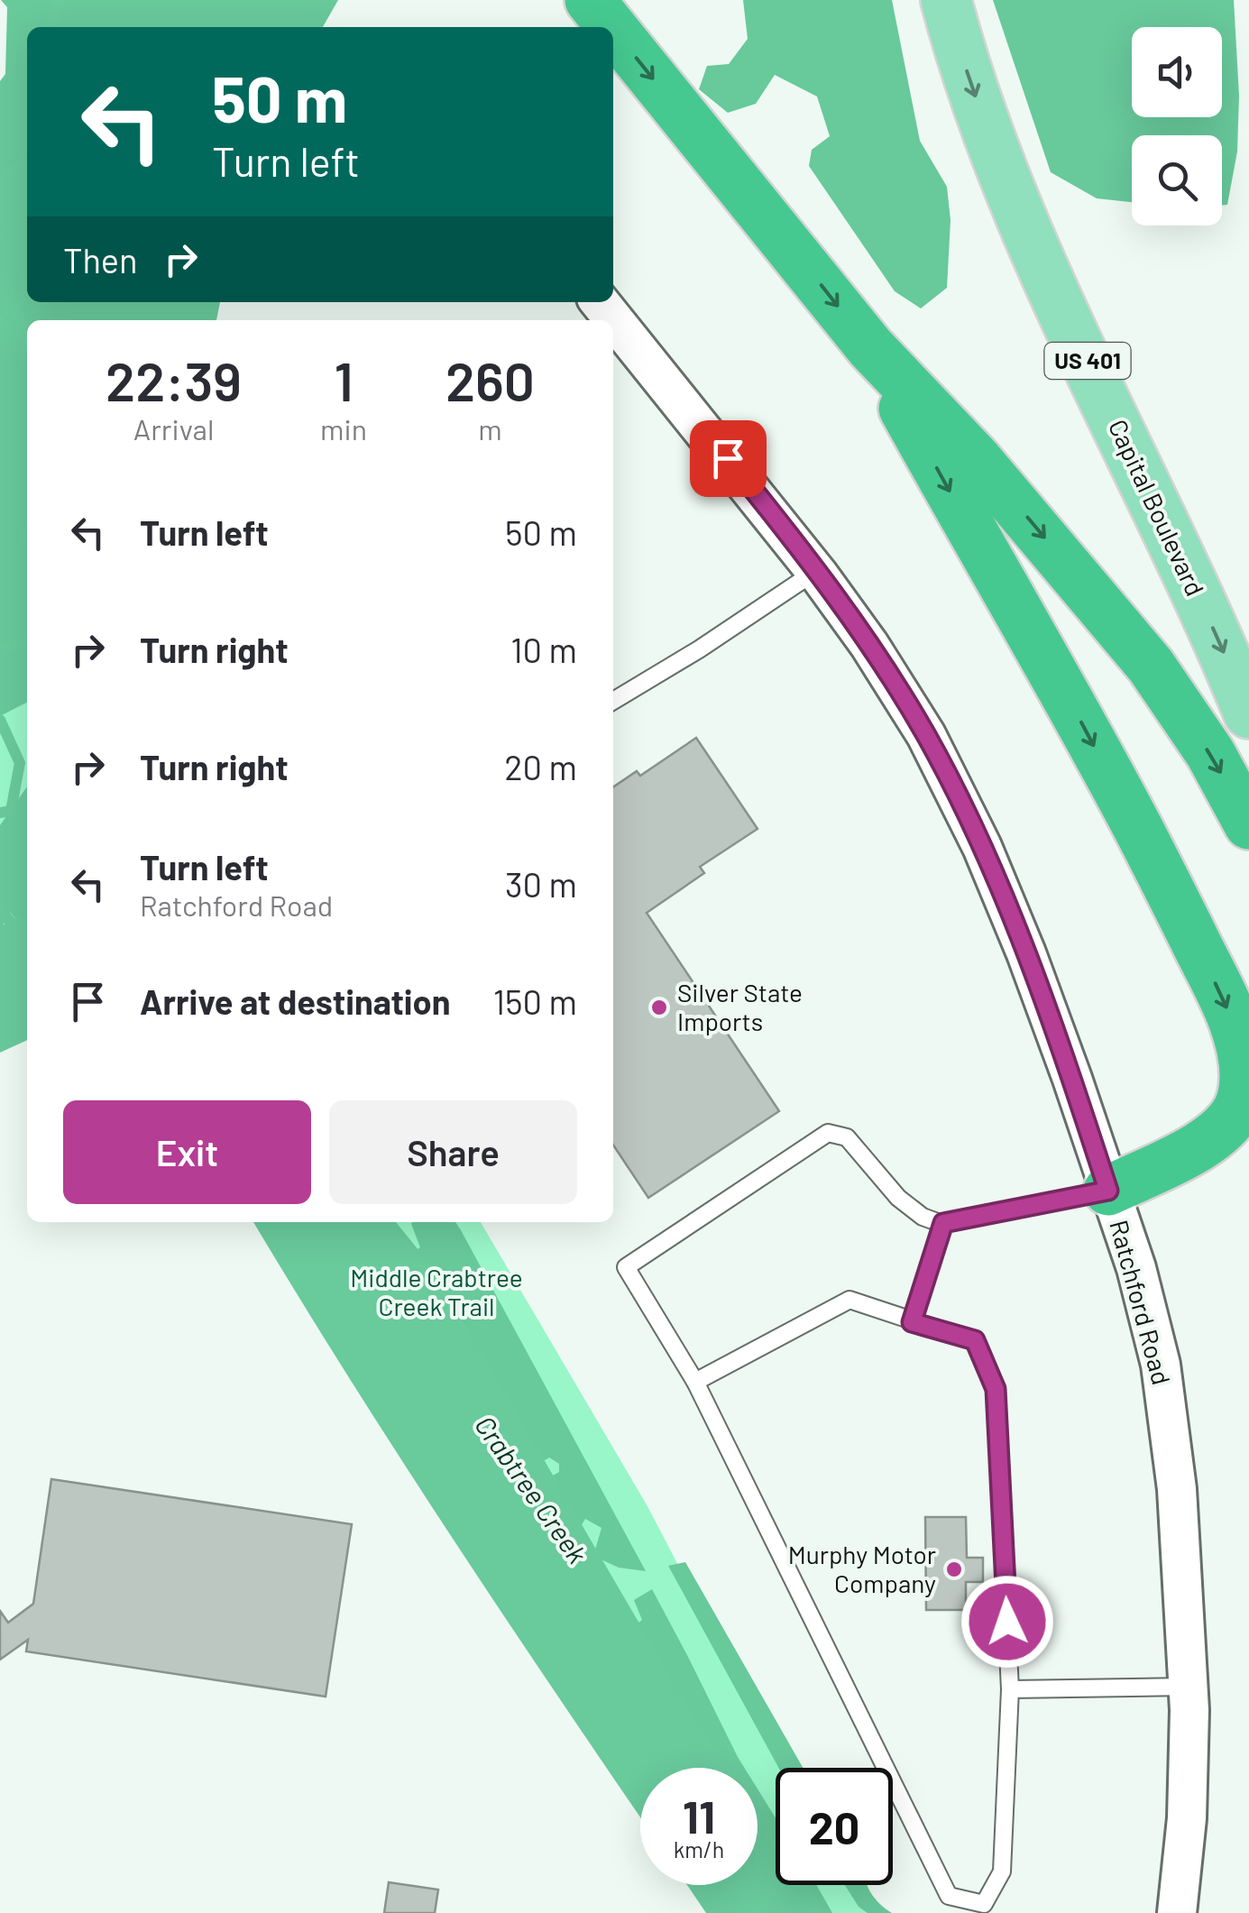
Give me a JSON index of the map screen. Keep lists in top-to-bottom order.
{
  "streets": {
    "main road": ["US 401", "Capital Boulevard"],
    "street": ["Ratchford Road"]
  },
  "one_way": ["Capital Boulevard"],
  "water": ["Crabtree Creek"],
  "parks": ["Middle Crabtree Creek Trail"],
  "places": ["Silver State Imports", "Murphy Motor Company"],
  "page": {
    "turn": ["50 m", "Turn left"],
    "then": "Then",
    "eta": [
      "22:39",
      "Arrival",
      "1",
      "min",
      "260",
      "m"
    ],
    "list": [
      {
        "name": "Turn left",
        "value": "50 m"
      },
      {
        "name": "Turn right",
        "value": "10 m"
      },
      {
        "name": "Turn right",
        "value": "20 m"
      },
      {
        "name": "Turn left",
        "note": "Ratchford Road",
        "value": "30 m"
      },
      {
        "name": "Arrive at destination",
        "value": "150 m"
      }
    ],
    "buttons": ["Exit", "Share"],
    "speed": "11 km/h",
    "limit": "20"
  }
}
